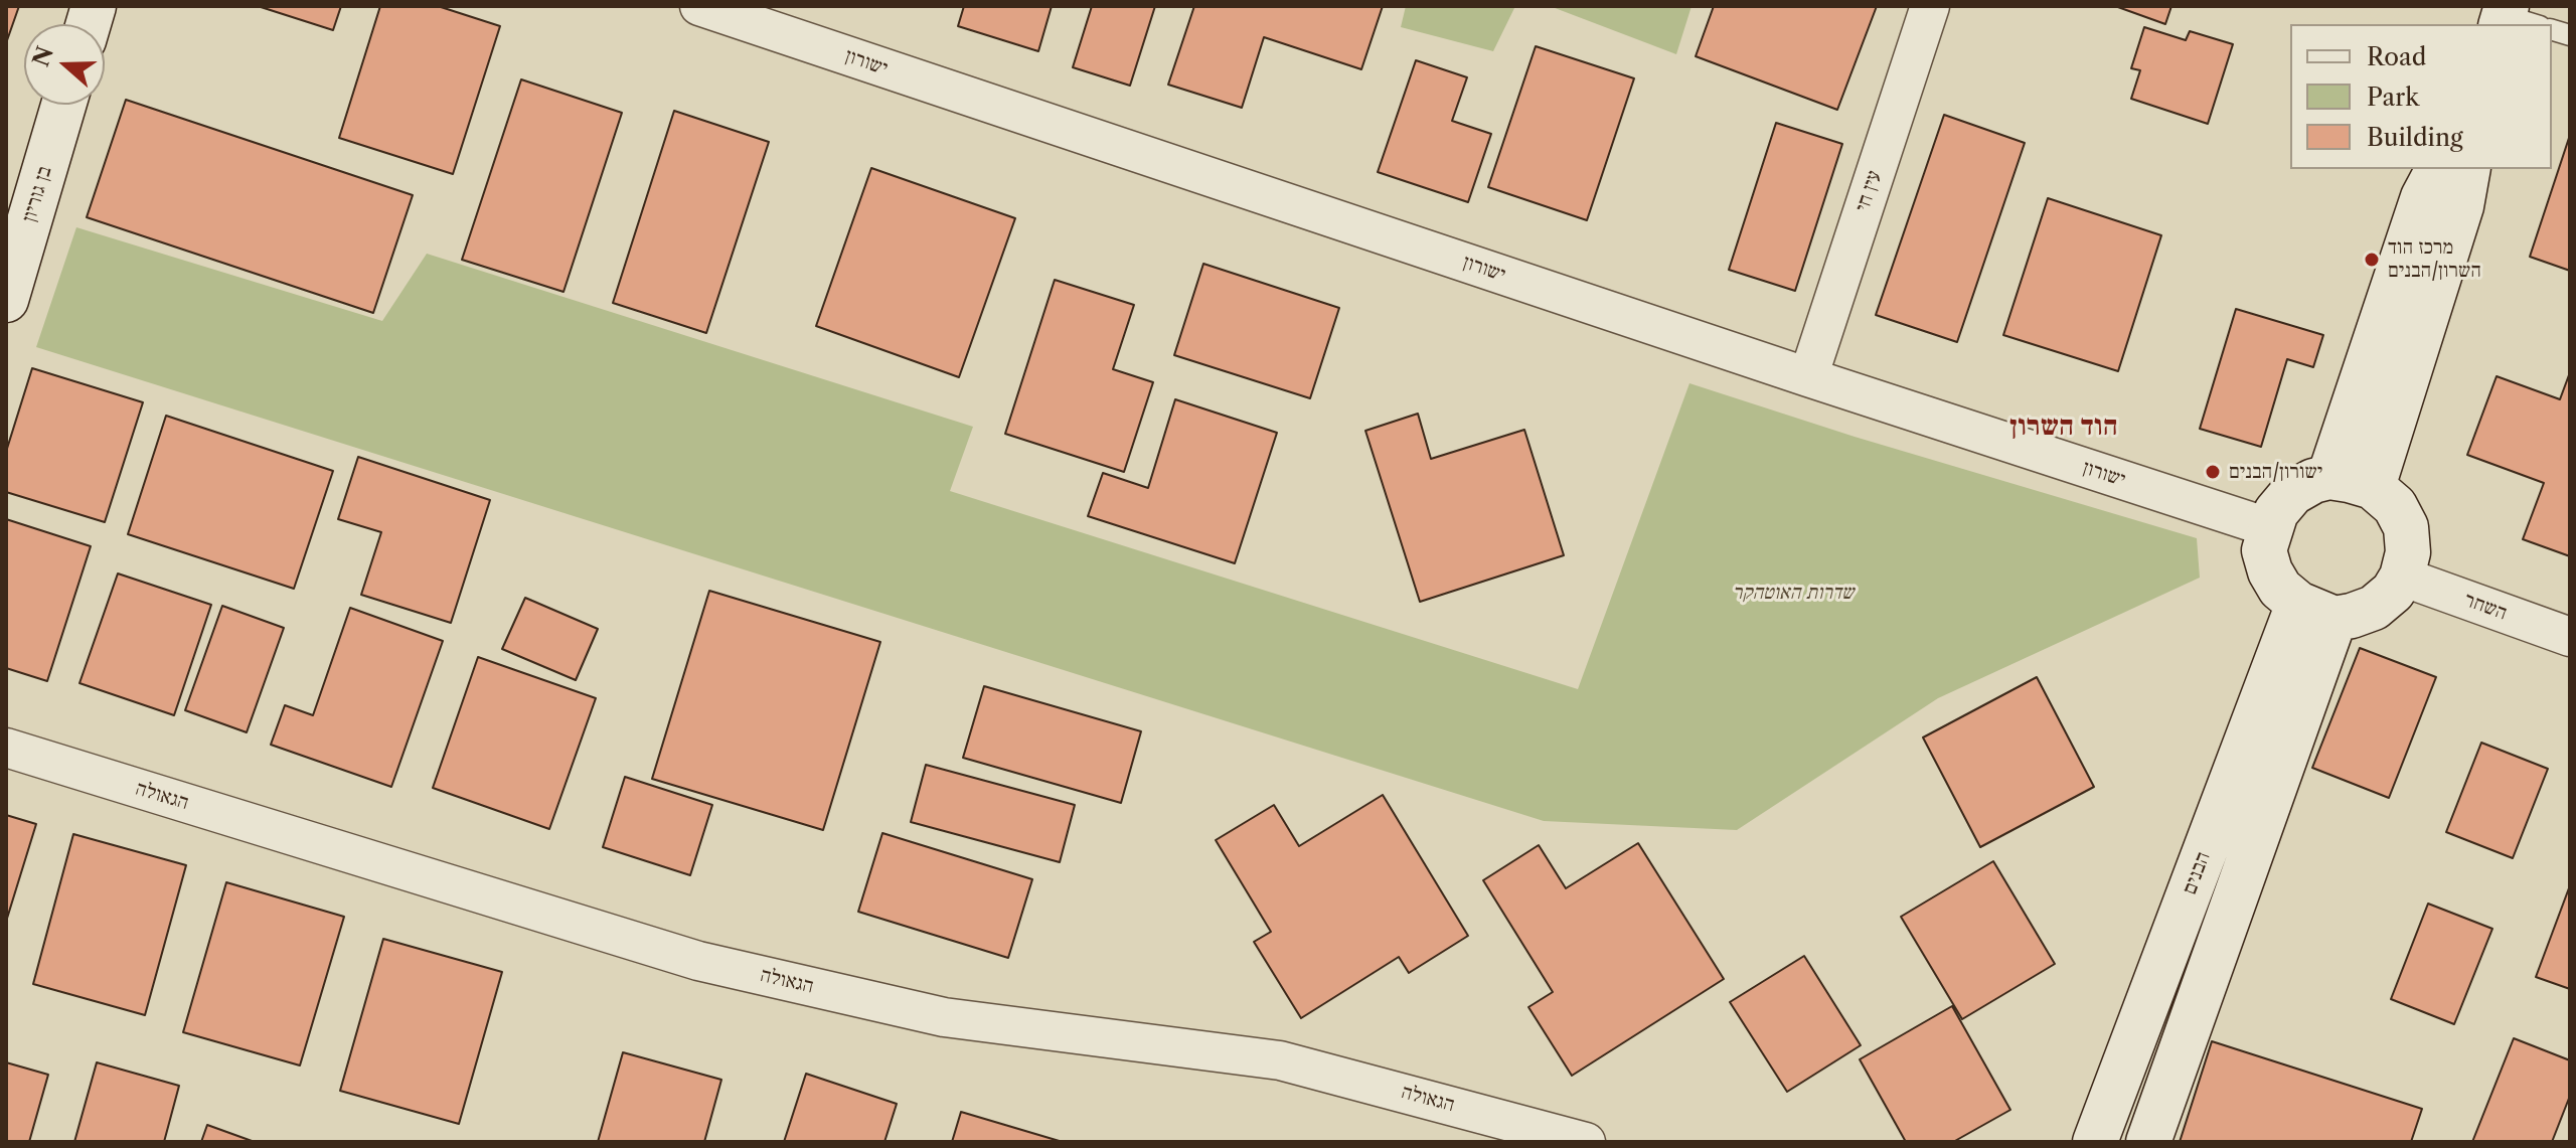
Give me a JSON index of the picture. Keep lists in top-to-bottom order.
{
  "streets": {
    "street": [
      "ישורון",
      "עין חי",
      "בן גוריון",
      "השחר",
      "הגאולה",
      "הבנים"
    ]
  },
  "crossings": [
    ["ישורון", "עין חי"],
    ["ישורון", "השחר"],
    ["ישורון", "הבנים"],
    ["השחר", "הבנים"]
  ],
  "districts": ["הוד השרון"],
  "parks": ["שדרות האוטהקר"],
  "places": ["מרכז הוד השרון/הבנים", "ישורון/הבנים"],
  "legend": ["Road", "Park", "Building"],
  "north": "left"
}
